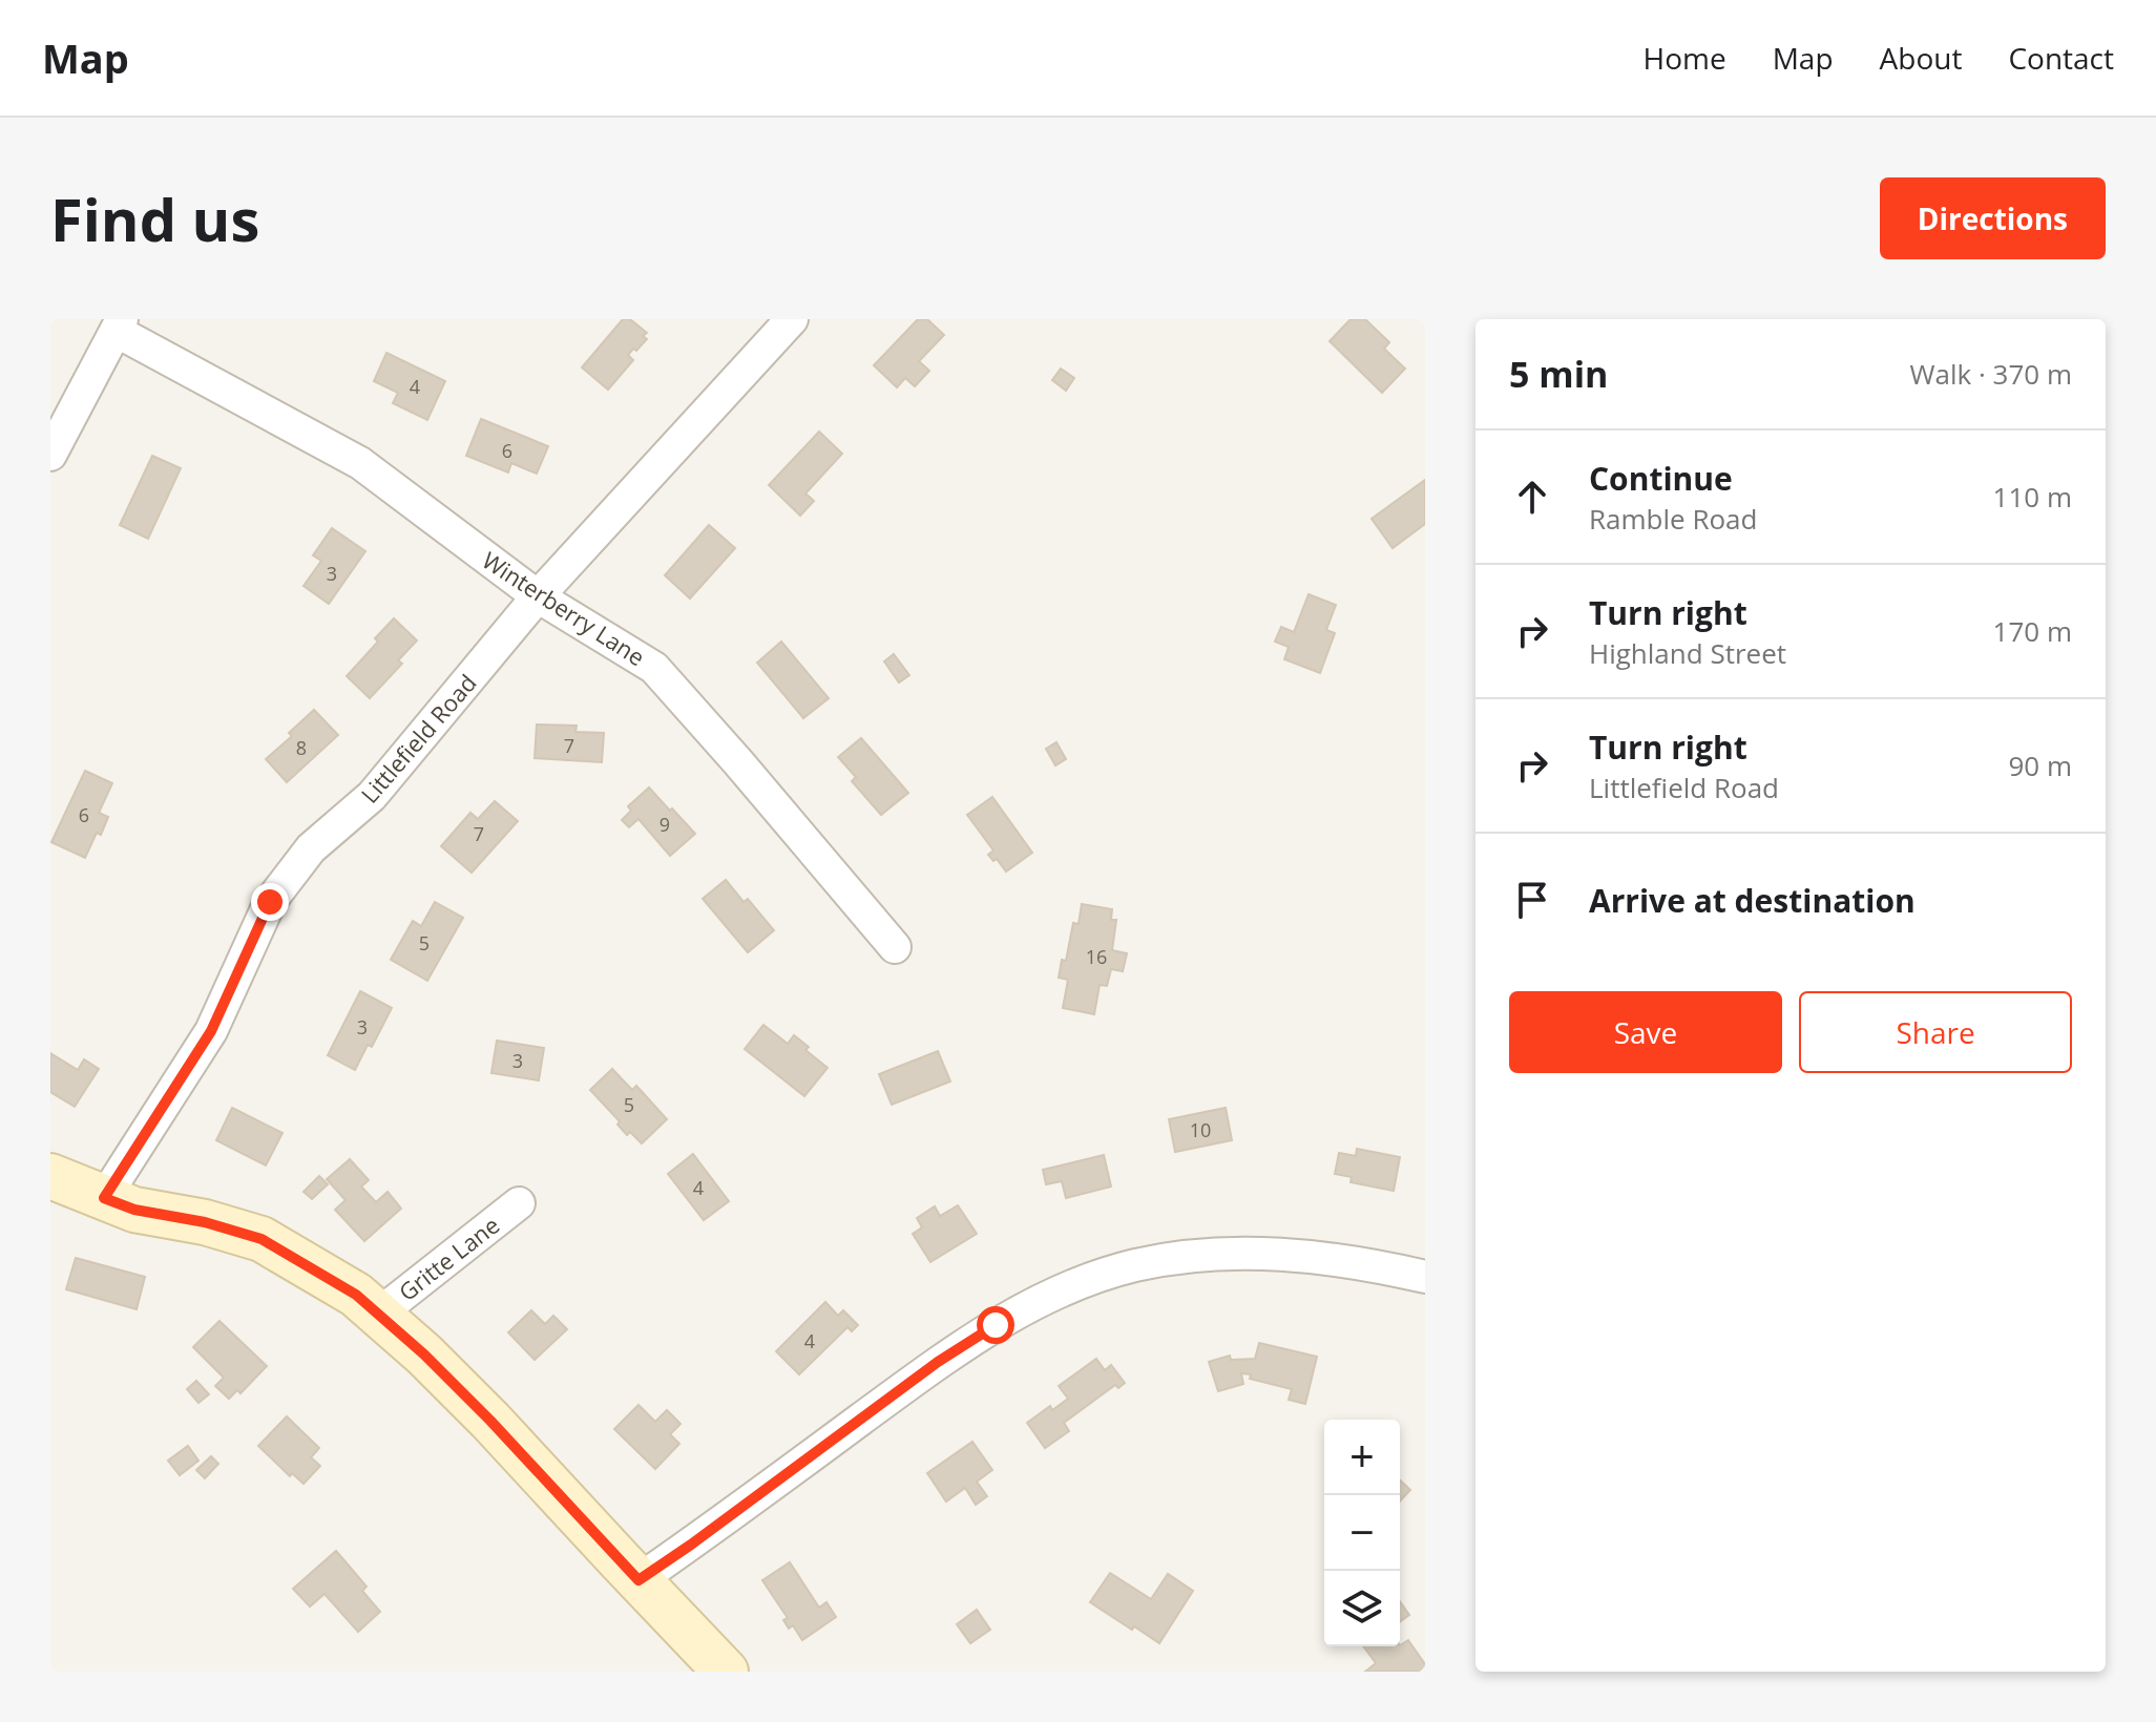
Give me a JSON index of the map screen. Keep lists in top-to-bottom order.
{
  "streets": {
    "street": ["Winterberry Lane", "Littlefield Road", "Gritte Lane"]
  },
  "crossings": [
    ["Winterberry Lane", "Littlefield Road"]
  ],
  "house_numbers": [
    "4",
    "6",
    "3",
    "7",
    "8",
    "6",
    "9",
    "7",
    "5",
    "16",
    "3",
    "3",
    "5",
    "10",
    "4",
    "4"
  ],
  "page": {
    "header": "Map",
    "nav": [
      "Home",
      "Map",
      "About",
      "Contact"
    ],
    "buttons": [
      "Directions",
      ["Save", "Share"]
    ],
    "title": "Find us",
    "heading": ["5 min", "Walk · 370 m"],
    "list": [
      ["Continue", "Ramble Road", "110 m"],
      ["Turn right", "Highland Street", "170 m"],
      ["Turn right", "Littlefield Road", "90 m"],
      "Arrive at destination"
    ],
    "map_buttons": ["+", "−"]
  }
}
